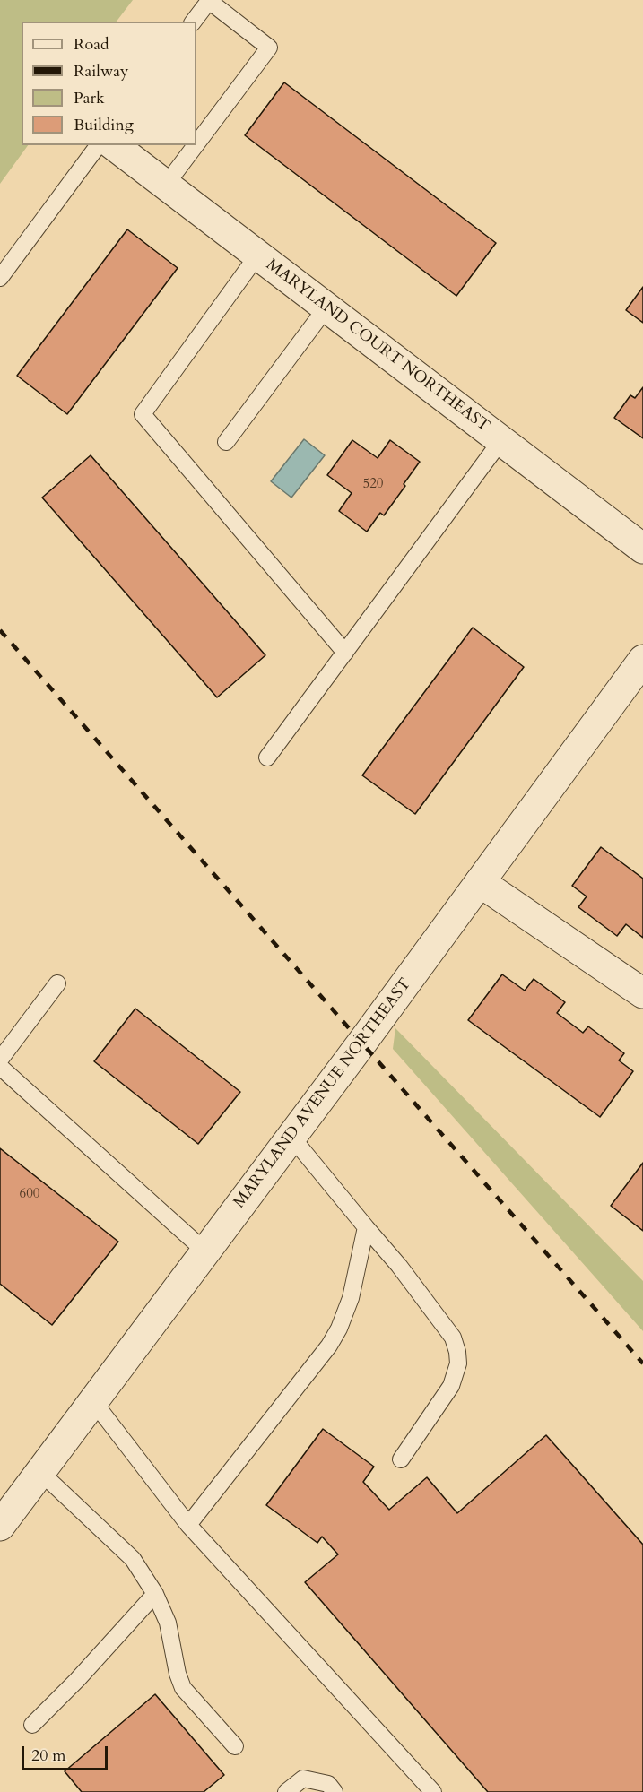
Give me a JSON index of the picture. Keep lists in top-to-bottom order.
{
  "streets": {
    "street": ["MARYLAND COURT NORTHEAST", "MARYLAND AVENUE NORTHEAST"]
  },
  "house_numbers": ["520", "600"],
  "legend": [
    "Road",
    "Railway",
    "Park",
    "Building"
  ],
  "scale_bar": "20 m"
}
